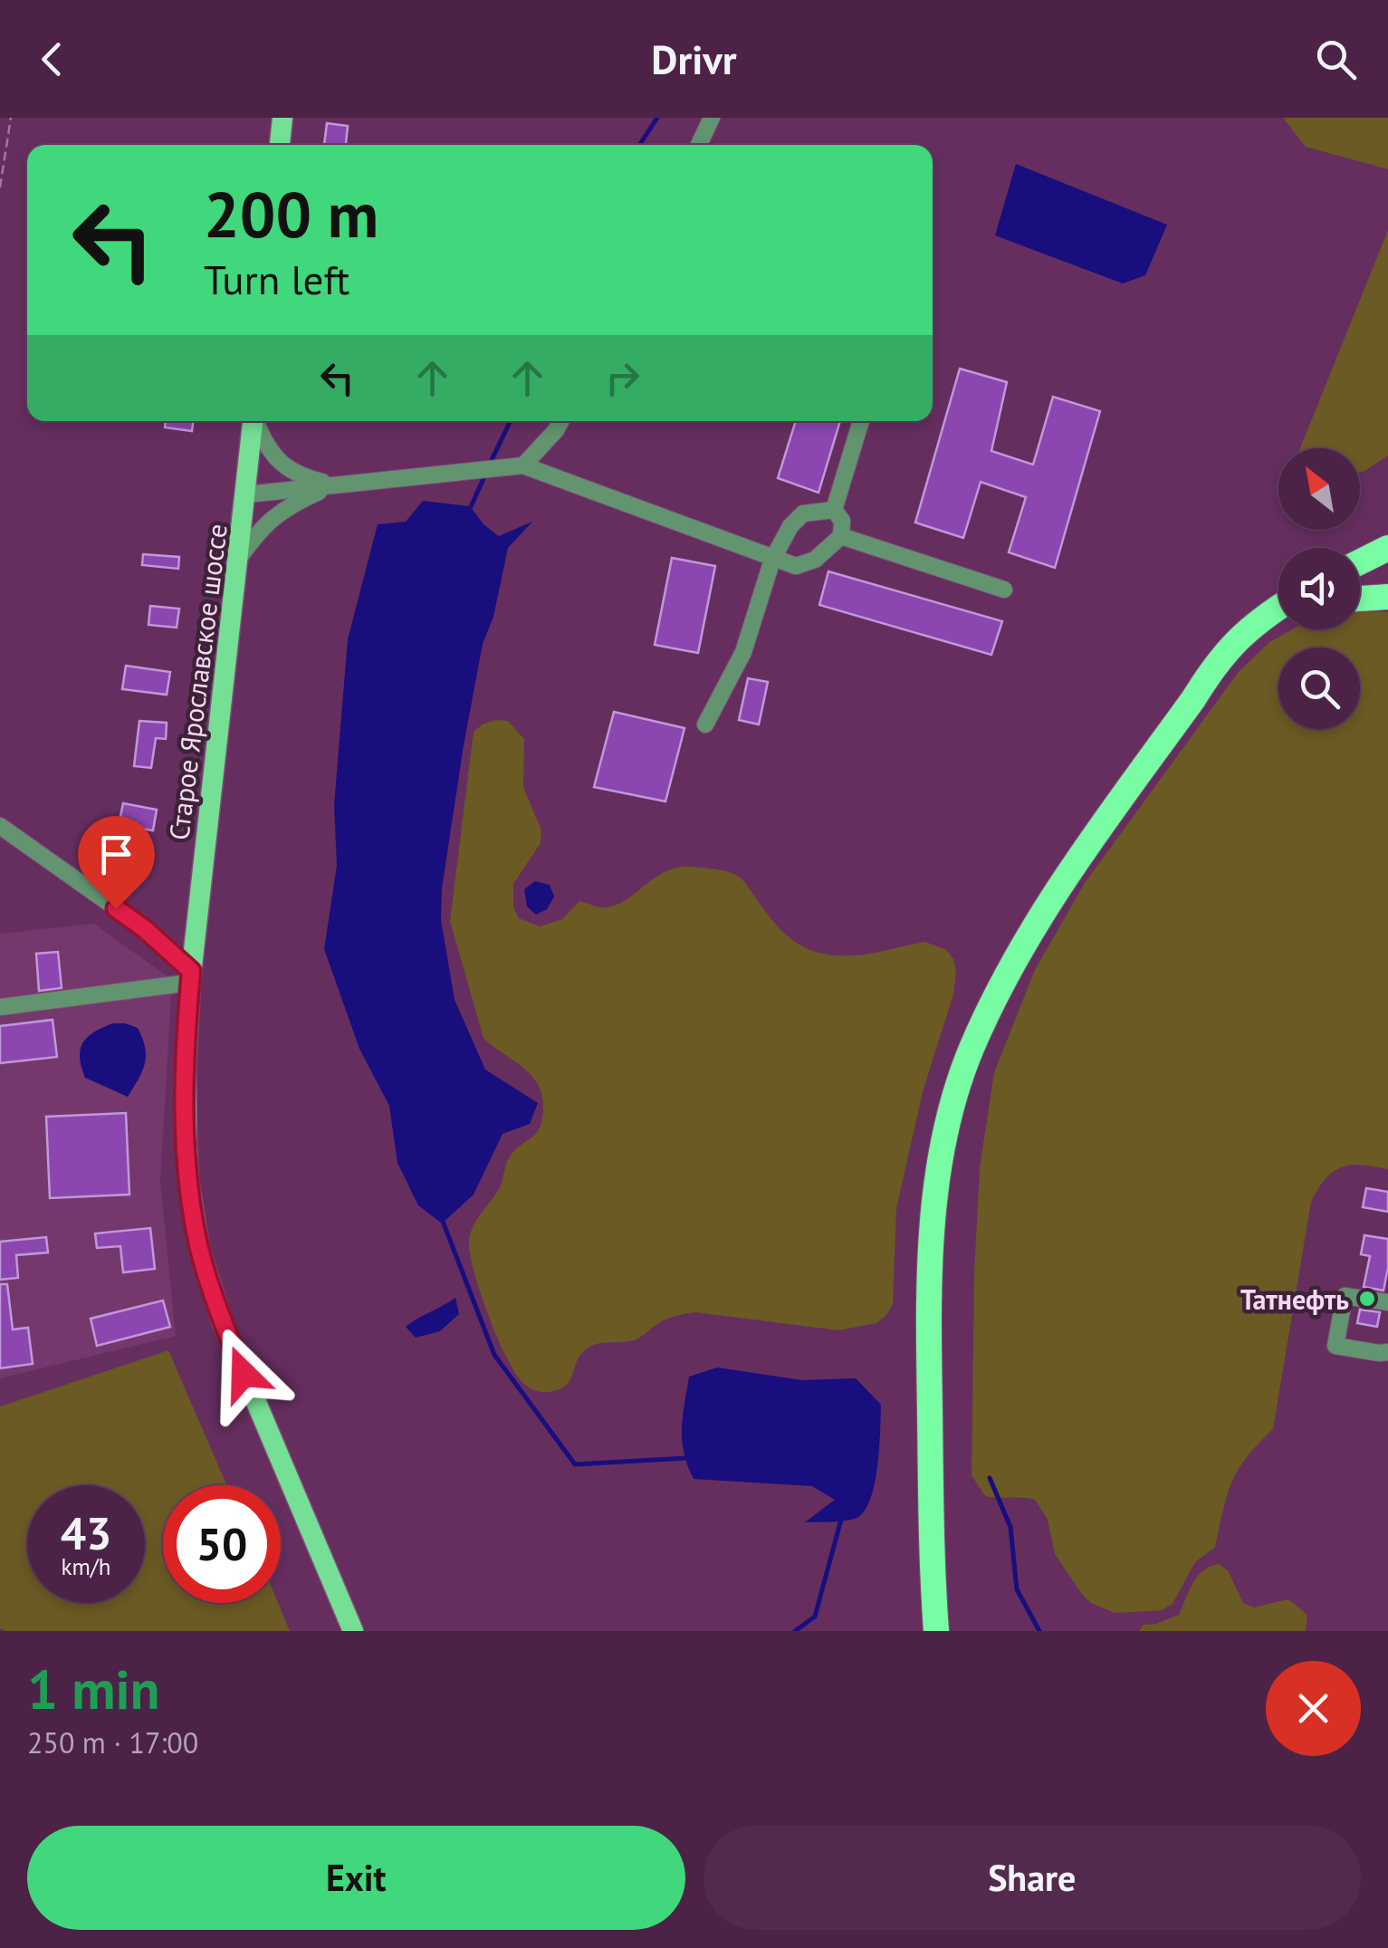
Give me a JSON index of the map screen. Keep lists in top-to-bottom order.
{
  "streets": {
    "main road": ["Старое Ярославское шоссе"]
  },
  "places": ["Татнефть"],
  "north": "top left",
  "page": {
    "header": "Drivr",
    "turn": ["200 m", "Turn left"],
    "speed": "43 km/h",
    "limit": "50",
    "heading": ["1 min", "250 m · 17:00"],
    "buttons": ["Exit", "Share"]
  }
}
